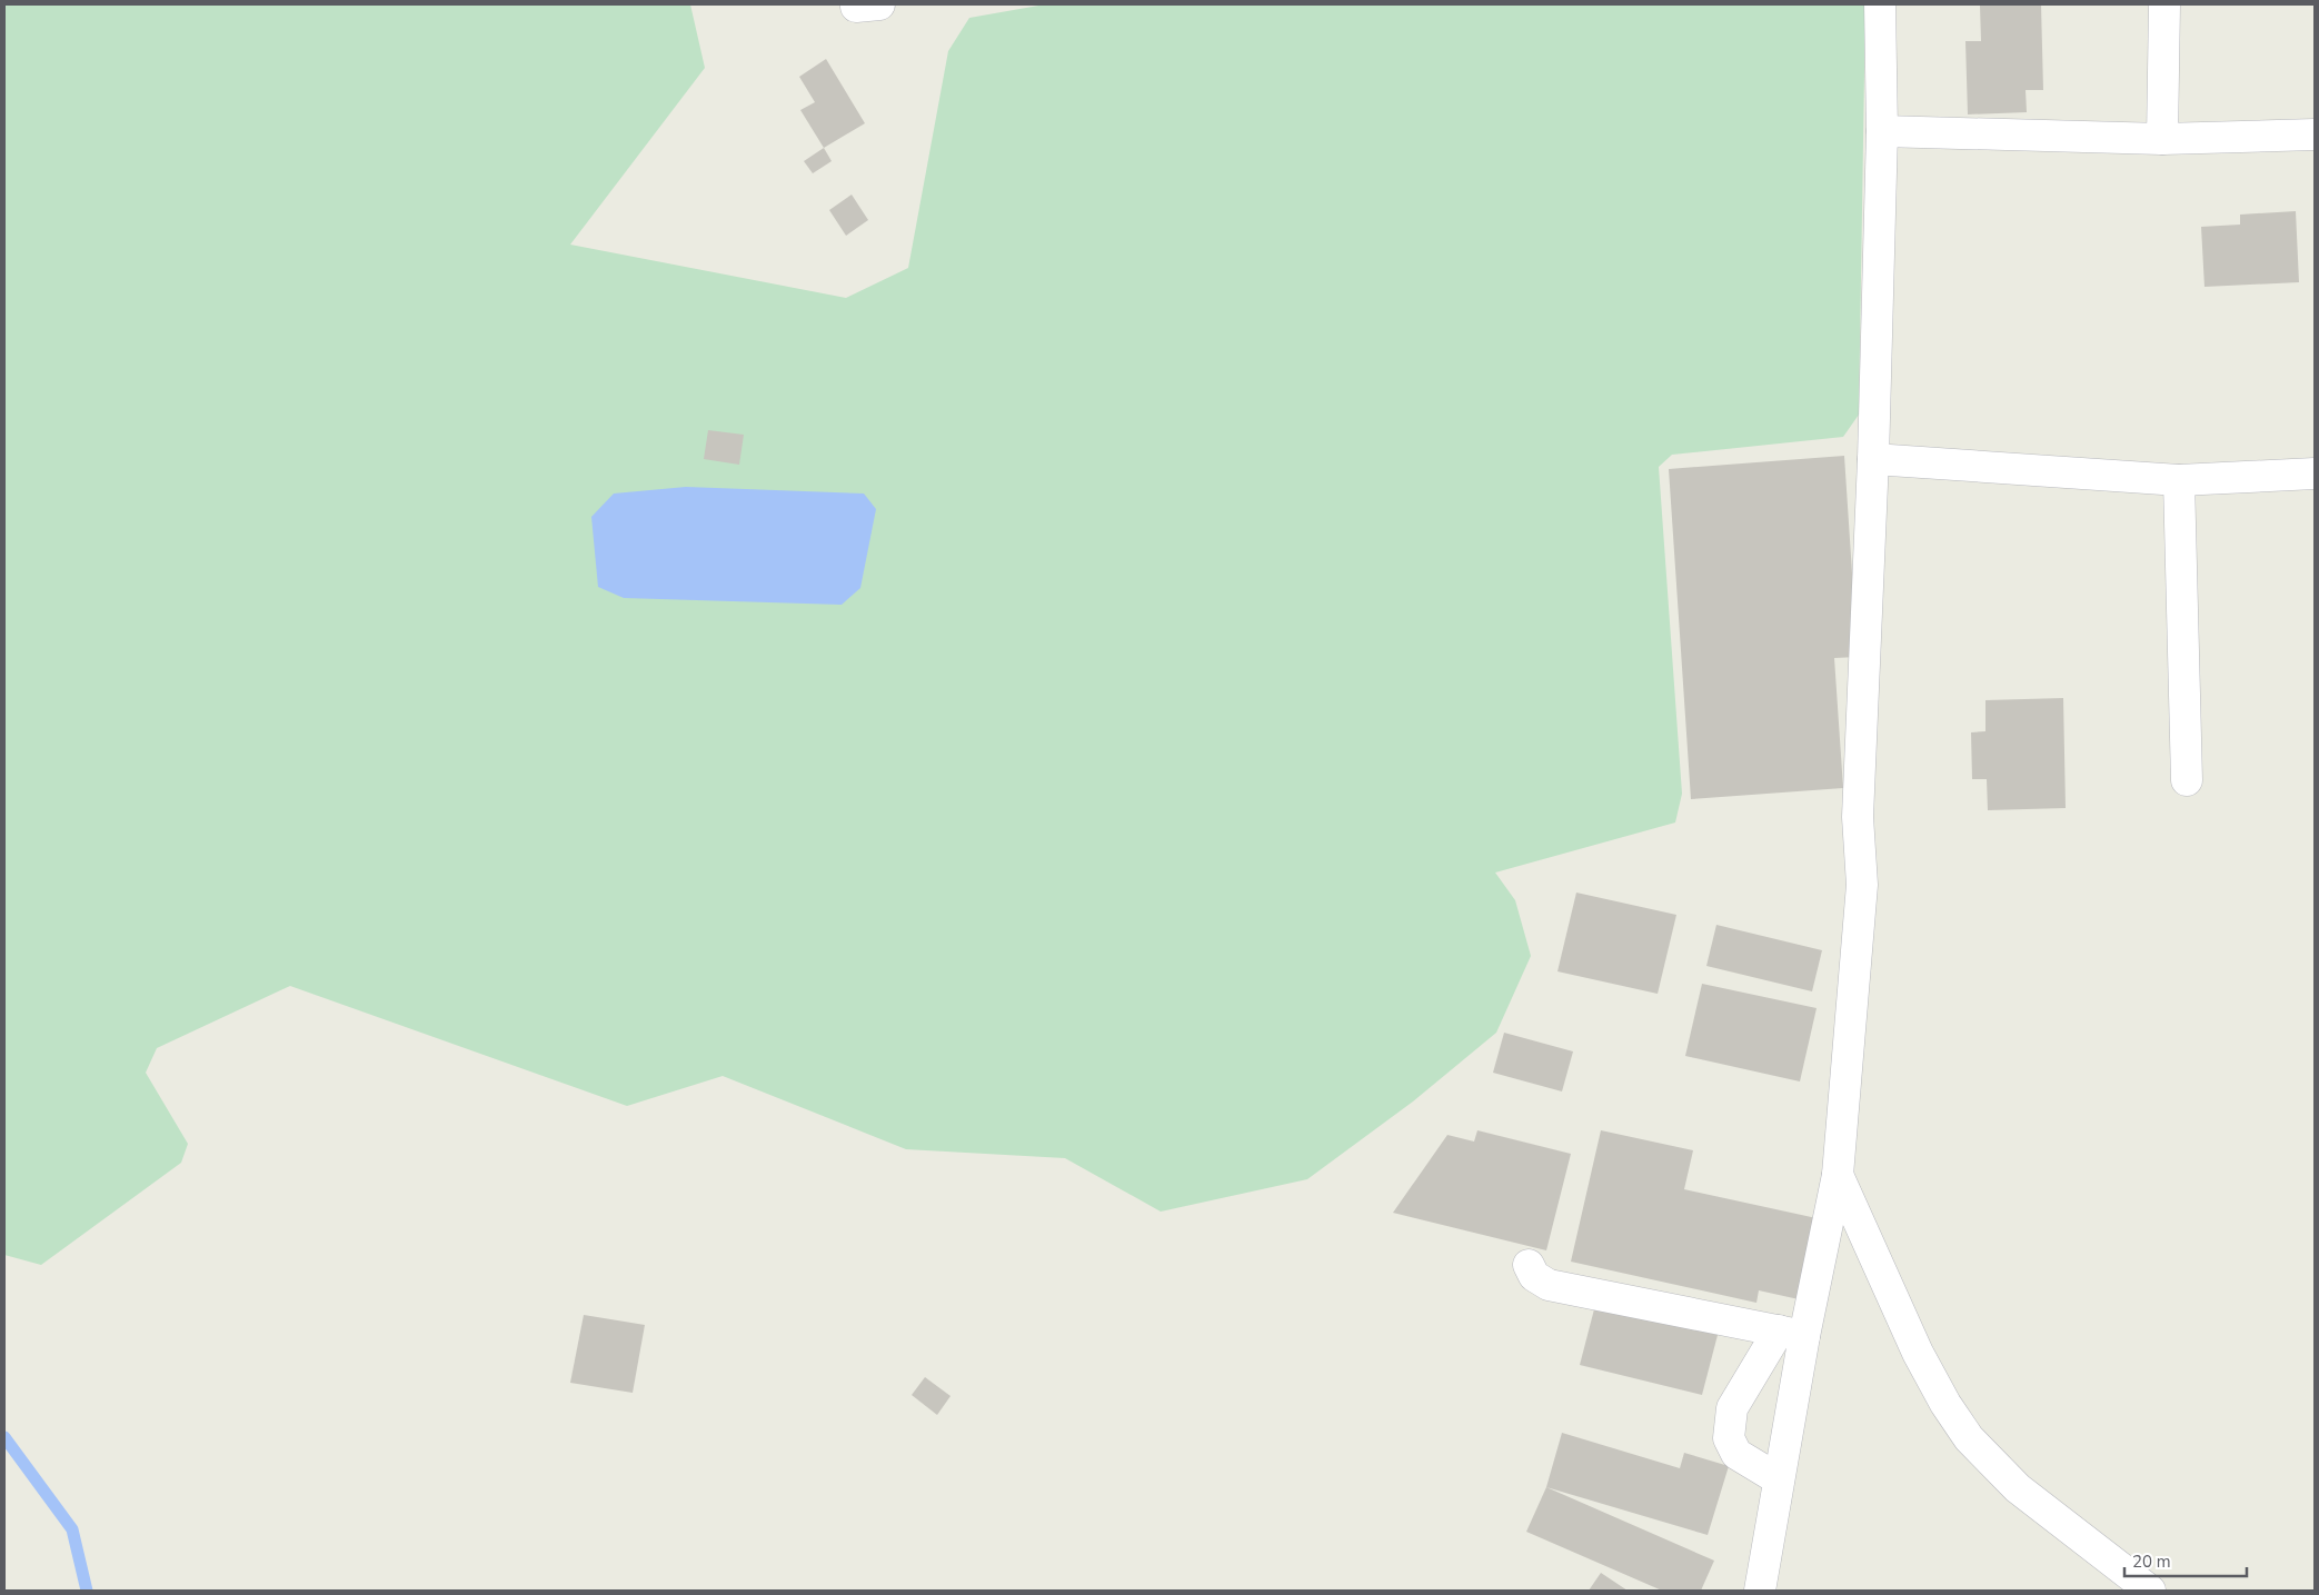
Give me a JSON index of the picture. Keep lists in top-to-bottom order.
{
  "scale_bar": "20 m"
}
